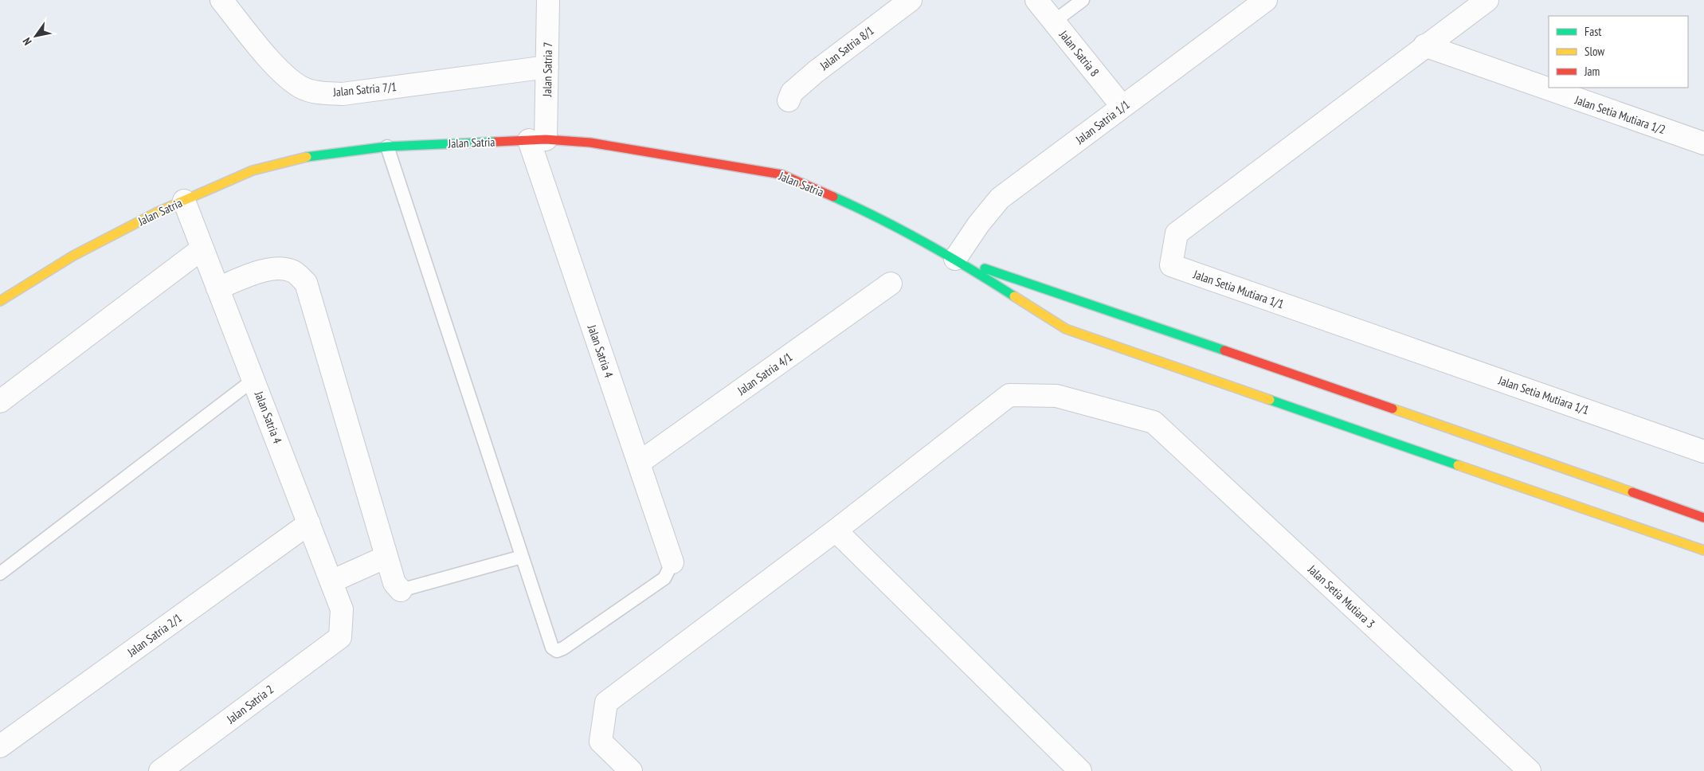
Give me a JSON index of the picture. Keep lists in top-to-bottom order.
{
  "streets": {
    "street": [
      "Jalan Satria 8/1",
      "Jalan Satria 8",
      "Jalan Satria 7",
      "Jalan Satria 7/1",
      "Jalan Setia Mutiara 1/2",
      "Jalan Satria 1/1",
      "Jalan Satria",
      "Jalan Setia Mutiara 1/1",
      "Jalan Satria 4",
      "Jalan Satria 4/1",
      "Jalan Setia Mutiara 3",
      "Jalan Satria 2/1",
      "Jalan Satria 2"
    ]
  },
  "crossings": [
    ["Jalan Satria 8", "Jalan Satria 1/1"],
    ["Jalan Satria 7", "Jalan Satria 7/1"],
    ["Jalan Satria 7", "Jalan Satria"],
    ["Jalan Satria 7", "Jalan Satria 4"],
    ["Jalan Setia Mutiara 1/2", "Jalan Setia Mutiara 1/1"],
    ["Jalan Satria 1/1", "Jalan Satria"],
    ["Jalan Satria", "Jalan Satria 4"],
    ["Jalan Satria 4", "Jalan Satria 4/1"],
    ["Jalan Satria 4", "Jalan Satria 2/1"],
    ["Jalan Satria 4", "Jalan Satria 2"]
  ],
  "legend": ["Fast", "Slow", "Jam"],
  "north": "bottom left"
}
